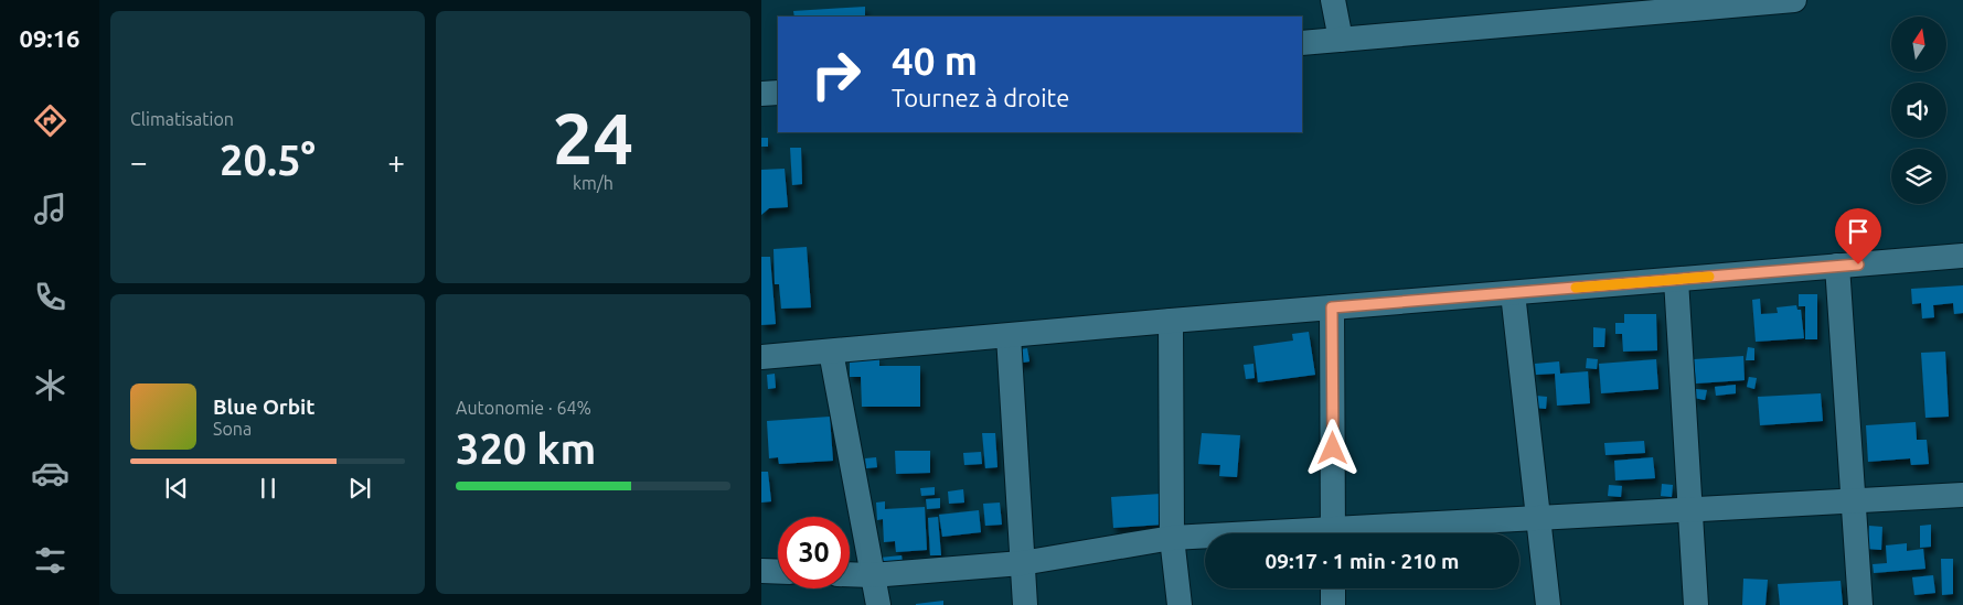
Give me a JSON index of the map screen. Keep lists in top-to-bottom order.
{
  "north": "top",
  "page": {
    "tabs": "09:16",
    "tile": [
      "Climatisation",
      ["24", "km/h"],
      ["Autonomie · 64%", "320 km"]
    ],
    "turn": ["40 m", "Tournez à droite"],
    "heat": ["−", "20.5°", "+"],
    "song": ["Blue Orbit", "Sona"],
    "limit": "30",
    "trip": "09:17 · 1 min · 210 m"
  }
}
